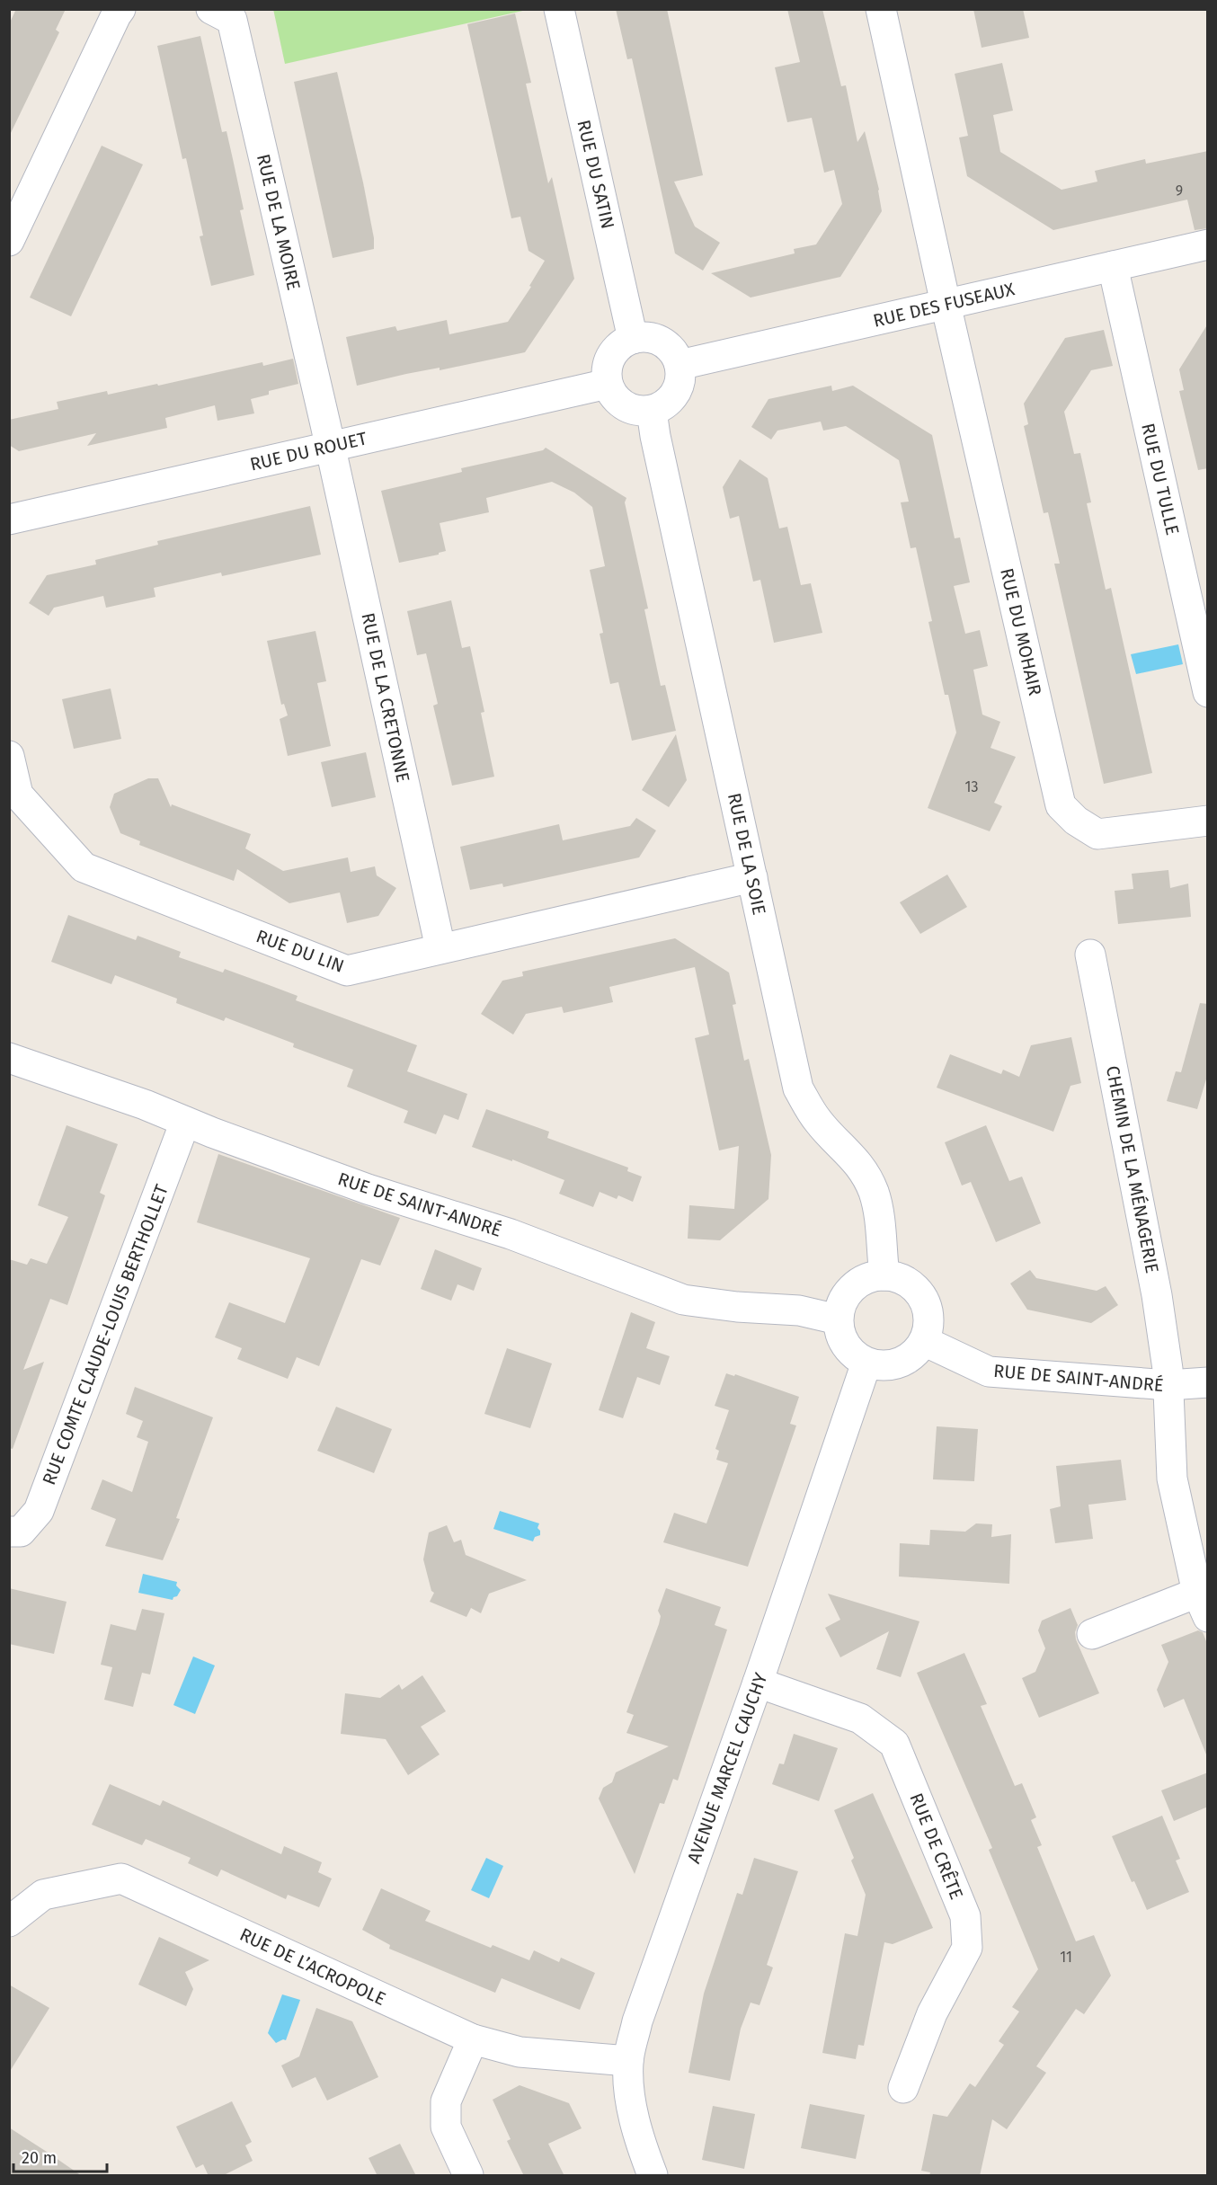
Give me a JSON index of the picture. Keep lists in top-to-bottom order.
{
  "streets": {
    "street": [
      "RUE DU SATIN",
      "RUE DE LA MOIRE",
      "RUE DES FUSEAUX",
      "RUE DU ROUET",
      "RUE DU TULLE",
      "RUE DU MOHAIR",
      "RUE DE LA CRETONNE",
      "RUE DE LA SOIE",
      "RUE DU LIN",
      "CHEMIN DE LA MÉNAGERIE",
      "RUE DE SAINT-ANDRÉ",
      "RUE COMTE CLAUDE-LOUIS BERTHOLLET",
      "AVENUE MARCEL CAUCHY",
      "RUE DE CRÊTE",
      "RUE DE L’ACROPOLE"
    ]
  },
  "crossings": [
    ["RUE DU SATIN", "RUE DES FUSEAUX"],
    ["RUE DU SATIN", "RUE DU ROUET"],
    ["RUE DU SATIN", "RUE DE LA SOIE"],
    ["RUE DE LA MOIRE", "RUE DU ROUET"],
    ["RUE DE LA MOIRE", "RUE DE LA CRETONNE"],
    ["RUE DES FUSEAUX", "RUE DU ROUET"],
    ["RUE DES FUSEAUX", "RUE DU TULLE"],
    ["RUE DES FUSEAUX", "RUE DU MOHAIR"],
    ["RUE DES FUSEAUX", "RUE DE LA SOIE"],
    ["RUE DU ROUET", "RUE DE LA CRETONNE"],
    ["RUE DU ROUET", "RUE DE LA SOIE"],
    ["RUE DE LA CRETONNE", "RUE DU LIN"],
    ["RUE DE LA SOIE", "RUE DU LIN"],
    ["RUE DE LA SOIE", "RUE DE SAINT-ANDRÉ"],
    ["RUE DE LA SOIE", "AVENUE MARCEL CAUCHY"],
    ["CHEMIN DE LA MÉNAGERIE", "RUE DE SAINT-ANDRÉ"],
    ["RUE DE SAINT-ANDRÉ", "RUE COMTE CLAUDE-LOUIS BERTHOLLET"],
    ["RUE DE SAINT-ANDRÉ", "AVENUE MARCEL CAUCHY"],
    ["AVENUE MARCEL CAUCHY", "RUE DE CRÊTE"],
    ["AVENUE MARCEL CAUCHY", "RUE DE L’ACROPOLE"]
  ],
  "house_numbers": ["9", "13", "11"],
  "scale_bar": "20 m"
}
